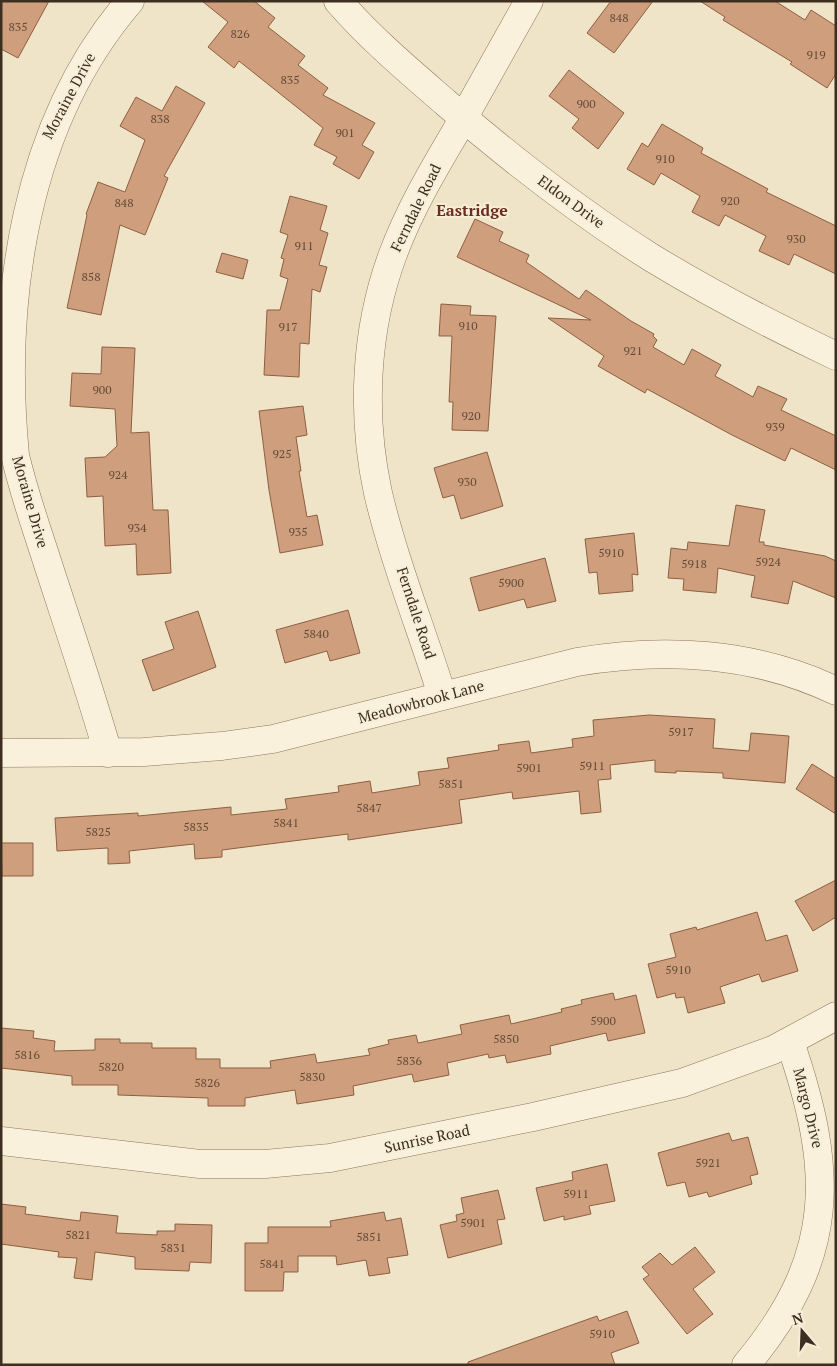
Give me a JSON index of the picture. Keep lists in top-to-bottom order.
{
  "streets": {
    "street": [
      "Moraine Drive",
      "Eldon Drive",
      "Ferndale Road",
      "Meadowbrook Lane",
      "Margo Drive",
      "Sunrise Road"
    ]
  },
  "crossings": [
    ["Moraine Drive", "Meadowbrook Lane"],
    ["Eldon Drive", "Ferndale Road"],
    ["Ferndale Road", "Meadowbrook Lane"],
    ["Margo Drive", "Sunrise Road"]
  ],
  "districts": ["Eastridge"],
  "house_numbers": [
    "848",
    "835",
    "826",
    "919",
    "835",
    "900",
    "838",
    "901",
    "910",
    "920",
    "848",
    "930",
    "911",
    "858",
    "910",
    "917",
    "921",
    "900",
    "920",
    "939",
    "925",
    "924",
    "930",
    "934",
    "935",
    "5910",
    "5924",
    "5918",
    "5900",
    "5840",
    "5917",
    "5911",
    "5901",
    "5851",
    "5847",
    "5841",
    "5835",
    "5825",
    "5910",
    "5900",
    "5850",
    "5816",
    "5836",
    "5820",
    "5830",
    "5826",
    "5921",
    "5911",
    "5901",
    "5821",
    "5851",
    "5831",
    "5841",
    "5910"
  ],
  "north": "top"
}
